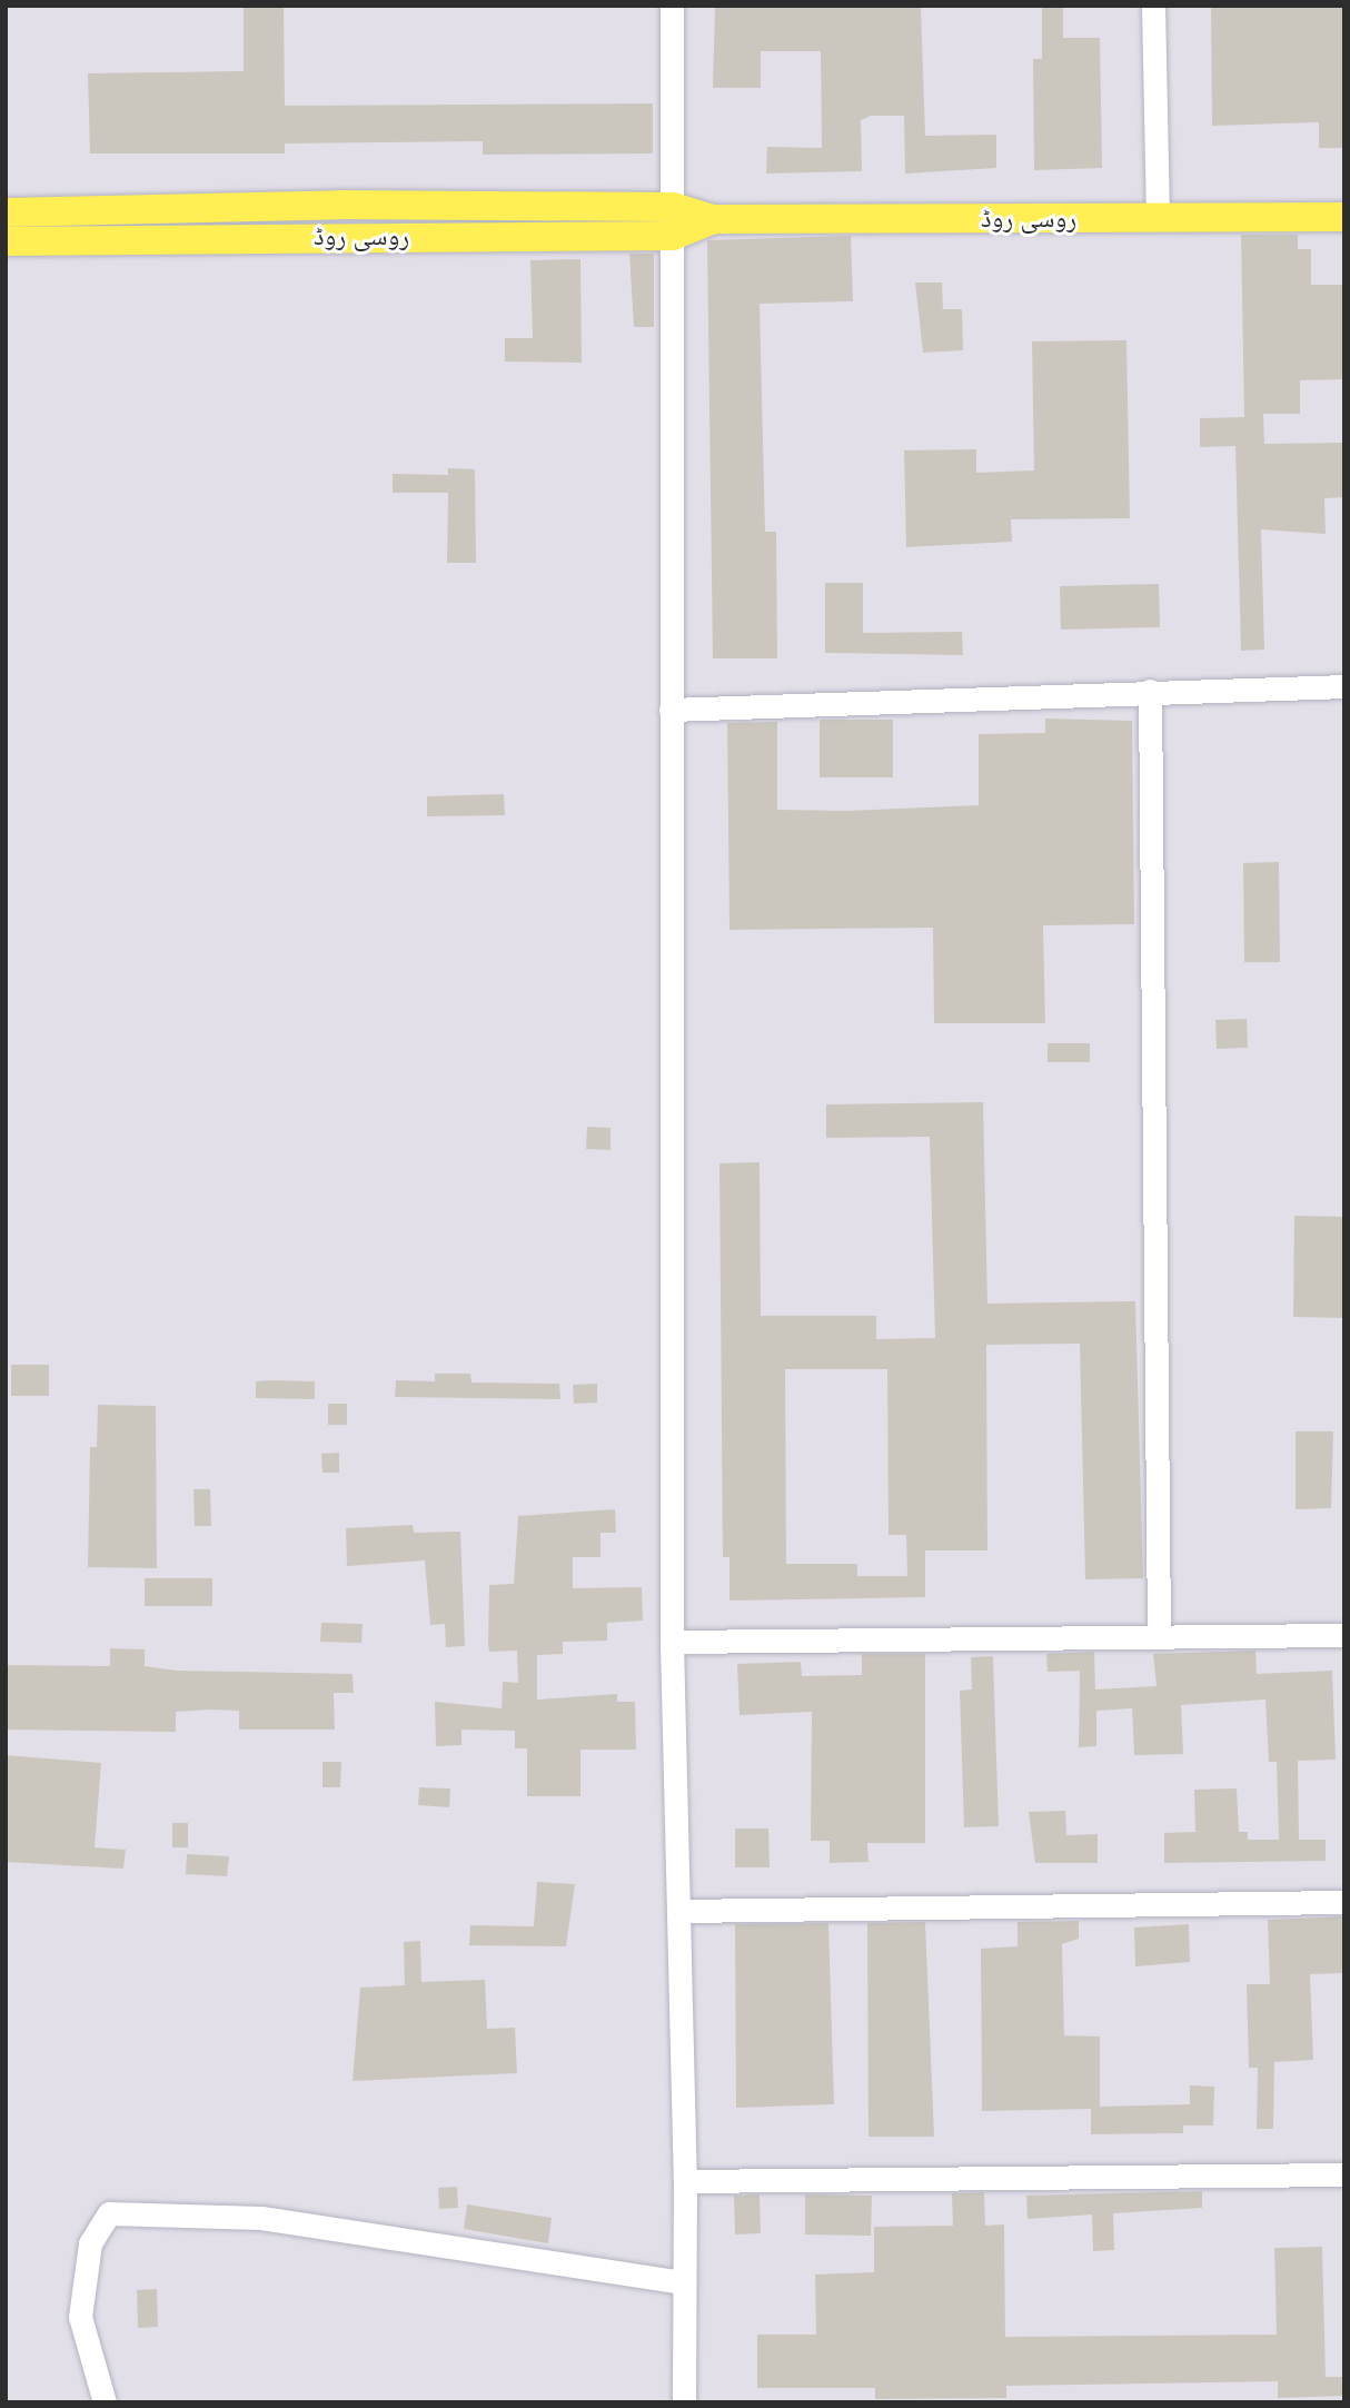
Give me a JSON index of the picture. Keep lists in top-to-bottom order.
{
  "streets": {
    "main road": ["روسی روڈ"]
  }
}
